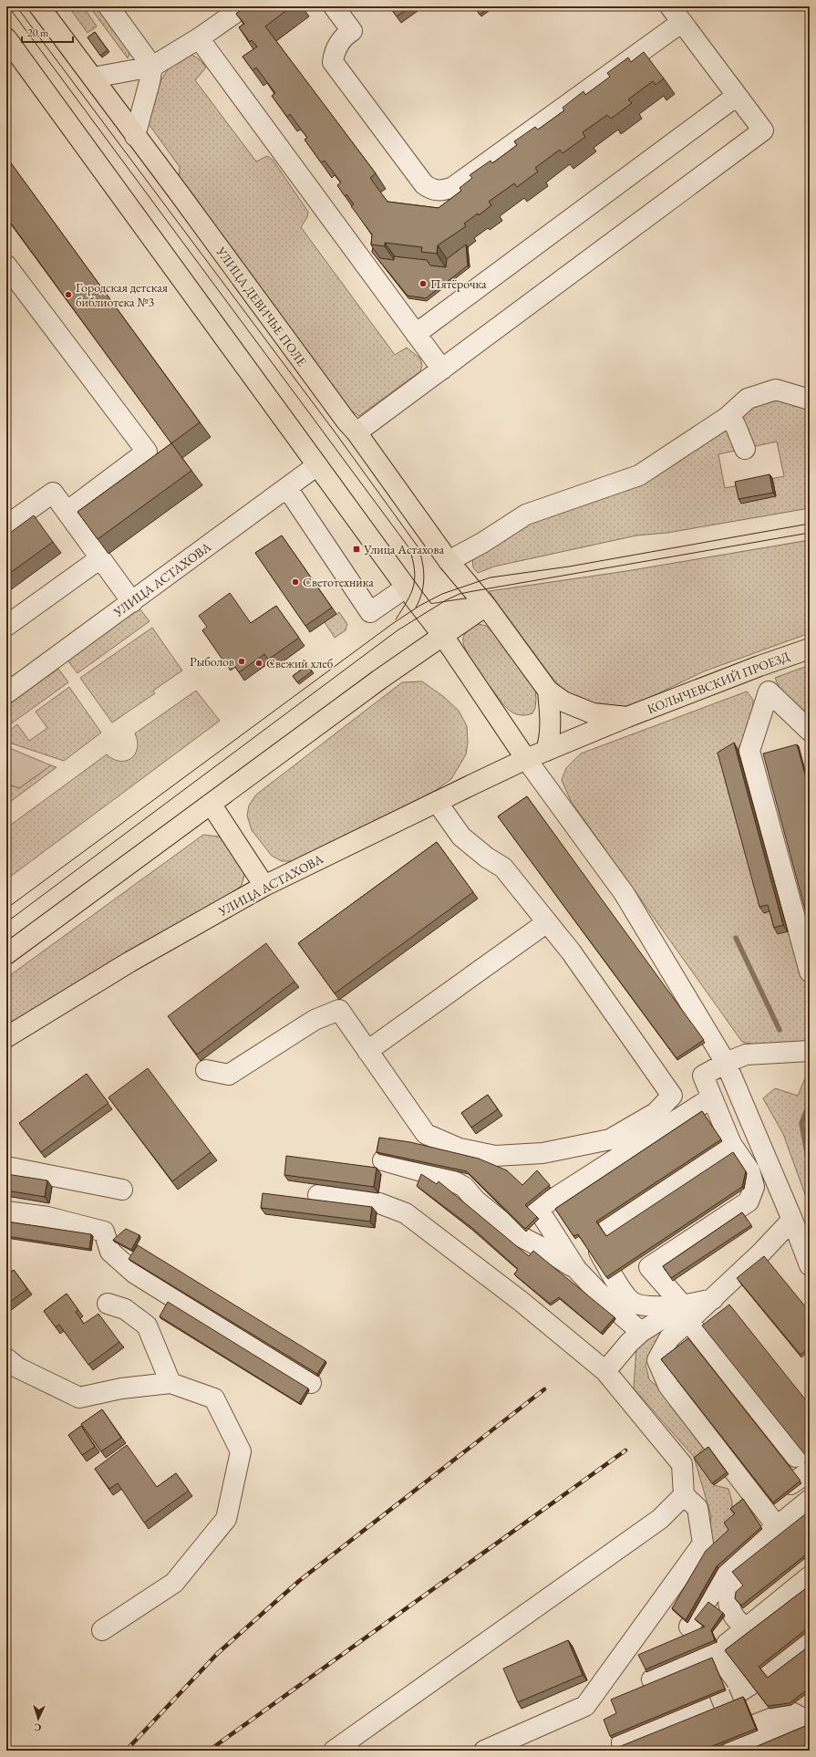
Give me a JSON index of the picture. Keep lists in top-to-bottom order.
{
  "streets": {
    "main road": ["УЛИЦА ДЕВИЧЬЕ ПОЛЕ", "УЛИЦА АСТАХОВА", "КОЛЫЧЕВСКИЙ ПРОЕЗД"]
  },
  "crossings": [
    ["УЛИЦА АСТАХОВА", "КОЛЫЧЕВСКИЙ ПРОЕЗД"]
  ],
  "places": {
    "other": [
      "Пятёрочка",
      "Городская детская библиотека №3",
      "Светотехника",
      "Рыболов",
      "Свежий хлеб"
    ],
    "transit": ["Улица Астахова"]
  },
  "scale_bar": "20 m",
  "north": "bottom"
}
